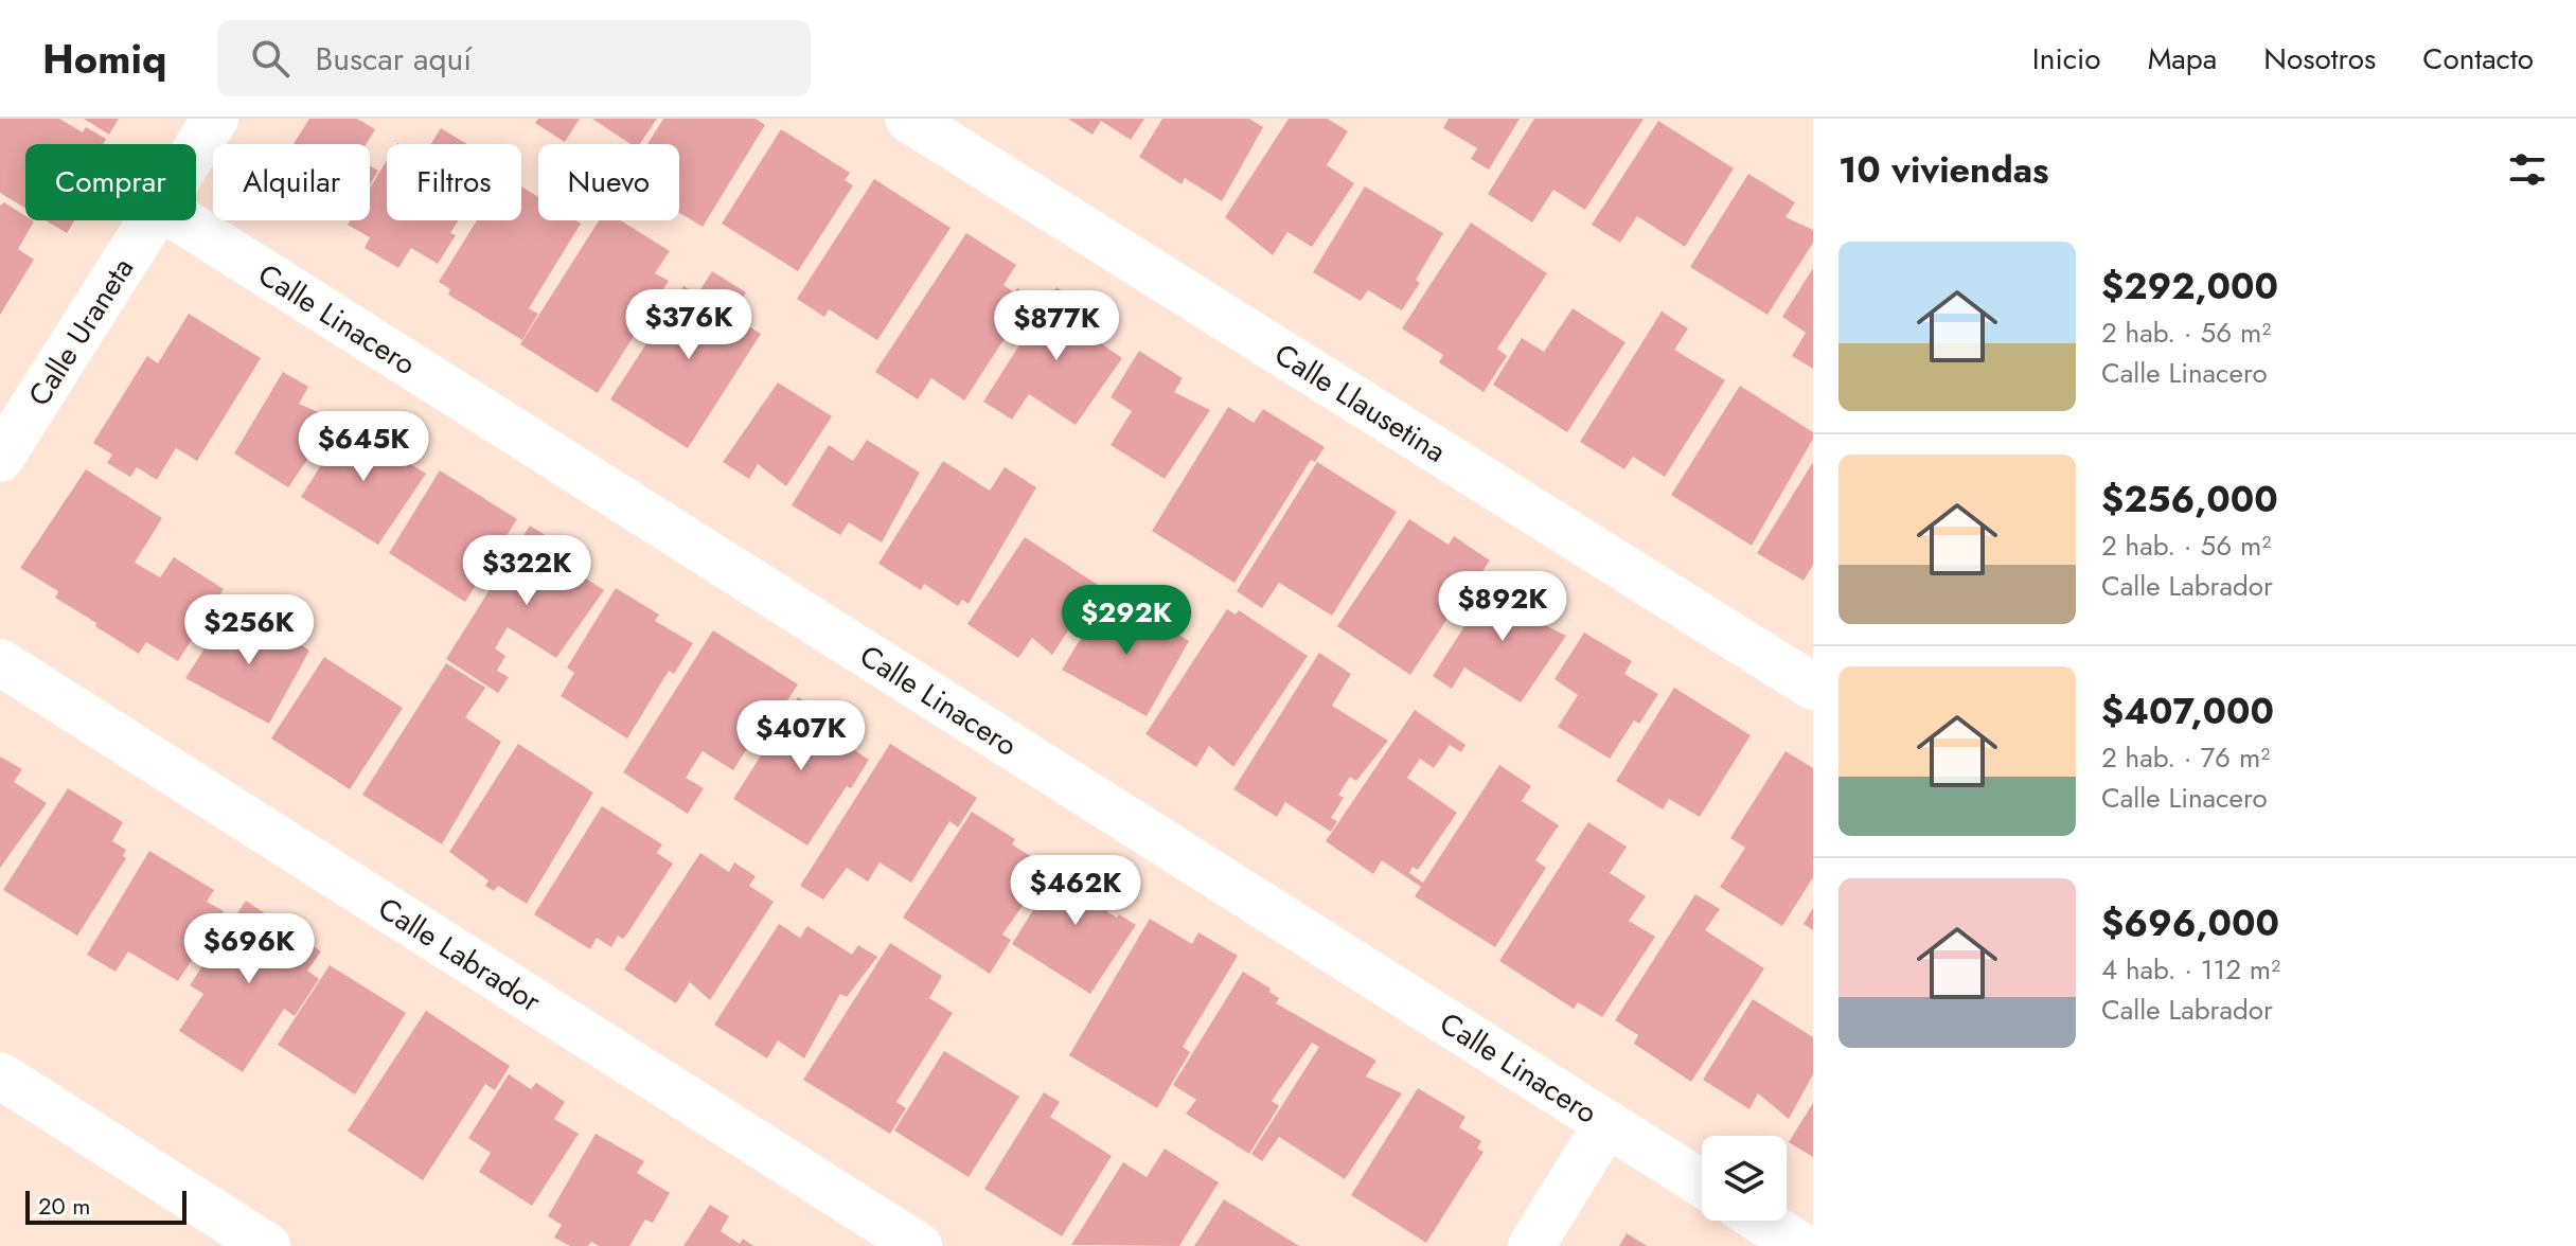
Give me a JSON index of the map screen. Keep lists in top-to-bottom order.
{
  "streets": {
    "street": [
      "Calle Linacero",
      "Calle Uraneta",
      "Calle Llausetina",
      "Calle Labrador"
    ]
  },
  "scale_bar": "20 m",
  "page": {
    "header": "Homiq",
    "search": "Buscar aquí",
    "nav": [
      "Inicio",
      "Mapa",
      "Nosotros",
      "Contacto"
    ],
    "heading": "10 viviendas",
    "chip": [
      "Comprar",
      "Alquilar",
      "Filtros",
      "Nuevo"
    ],
    "list": [
      {
        "name": "$292,000",
        "note": "2 hab. · 56 m² · Calle Linacero"
      },
      {
        "name": "$256,000",
        "note": "2 hab. · 56 m² · Calle Labrador"
      },
      {
        "name": "$407,000",
        "note": "2 hab. · 76 m² · Calle Linacero"
      },
      {
        "name": "$696,000",
        "note": "4 hab. · 112 m² · Calle Labrador"
      }
    ],
    "price": [
      "$376K",
      "$877K",
      "$645K",
      "$322K",
      "$892K",
      "$292K",
      "$256K",
      "$407K",
      "$462K",
      "$696K"
    ],
    "scale": "20 m"
  }
}
